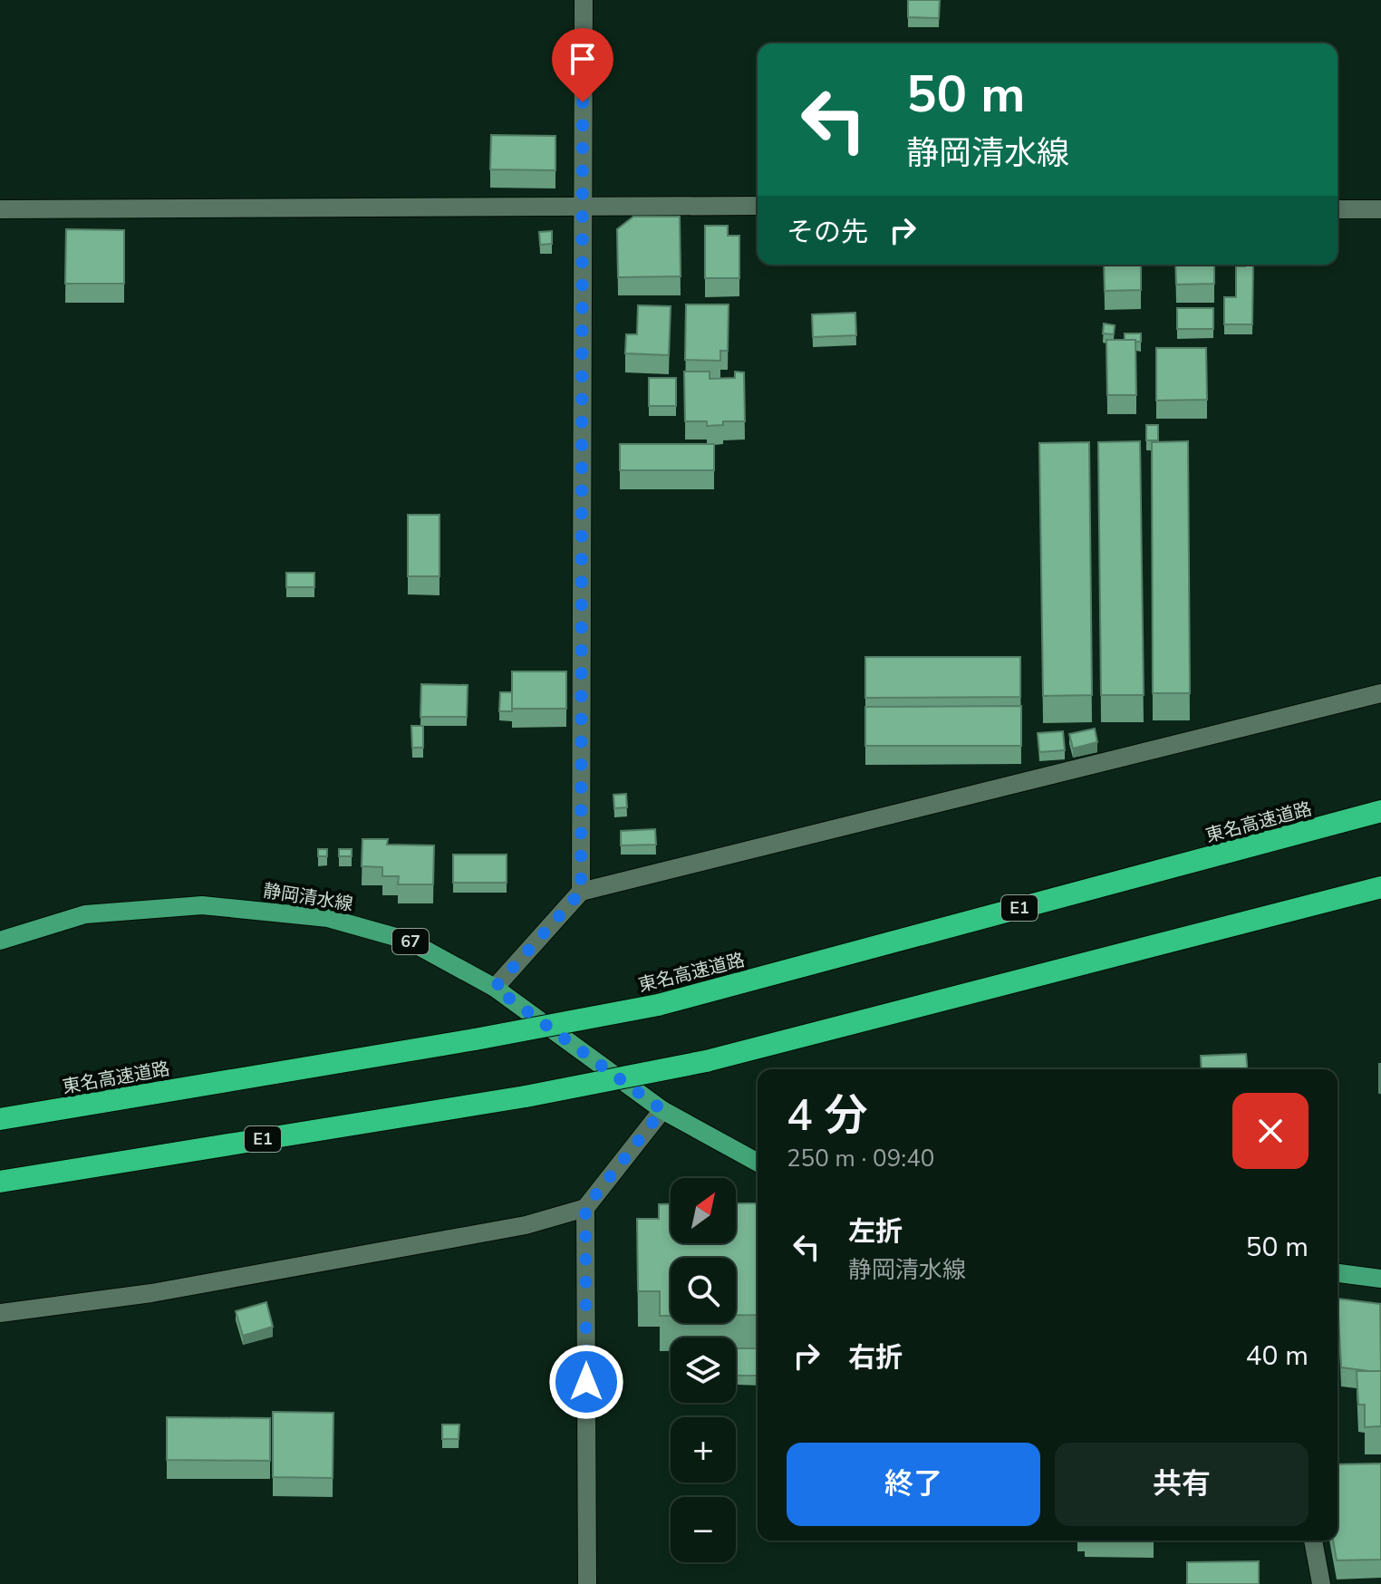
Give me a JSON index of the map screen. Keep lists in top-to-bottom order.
{
  "streets": {
    "highway": ["東名高速道路", "E1"],
    "main road": ["静岡清水線", "67"]
  },
  "north": "top right",
  "page": {
    "turn": ["50 m", "静岡清水線"],
    "then": "その先",
    "heading": ["4 分", "250 m · 09:40"],
    "map_buttons": ["+", "−"],
    "list": [
      {
        "name": "左折",
        "note": "静岡清水線",
        "value": "50 m"
      },
      {
        "name": "右折",
        "value": "40 m"
      }
    ],
    "buttons": ["終了", "共有"]
  }
}
